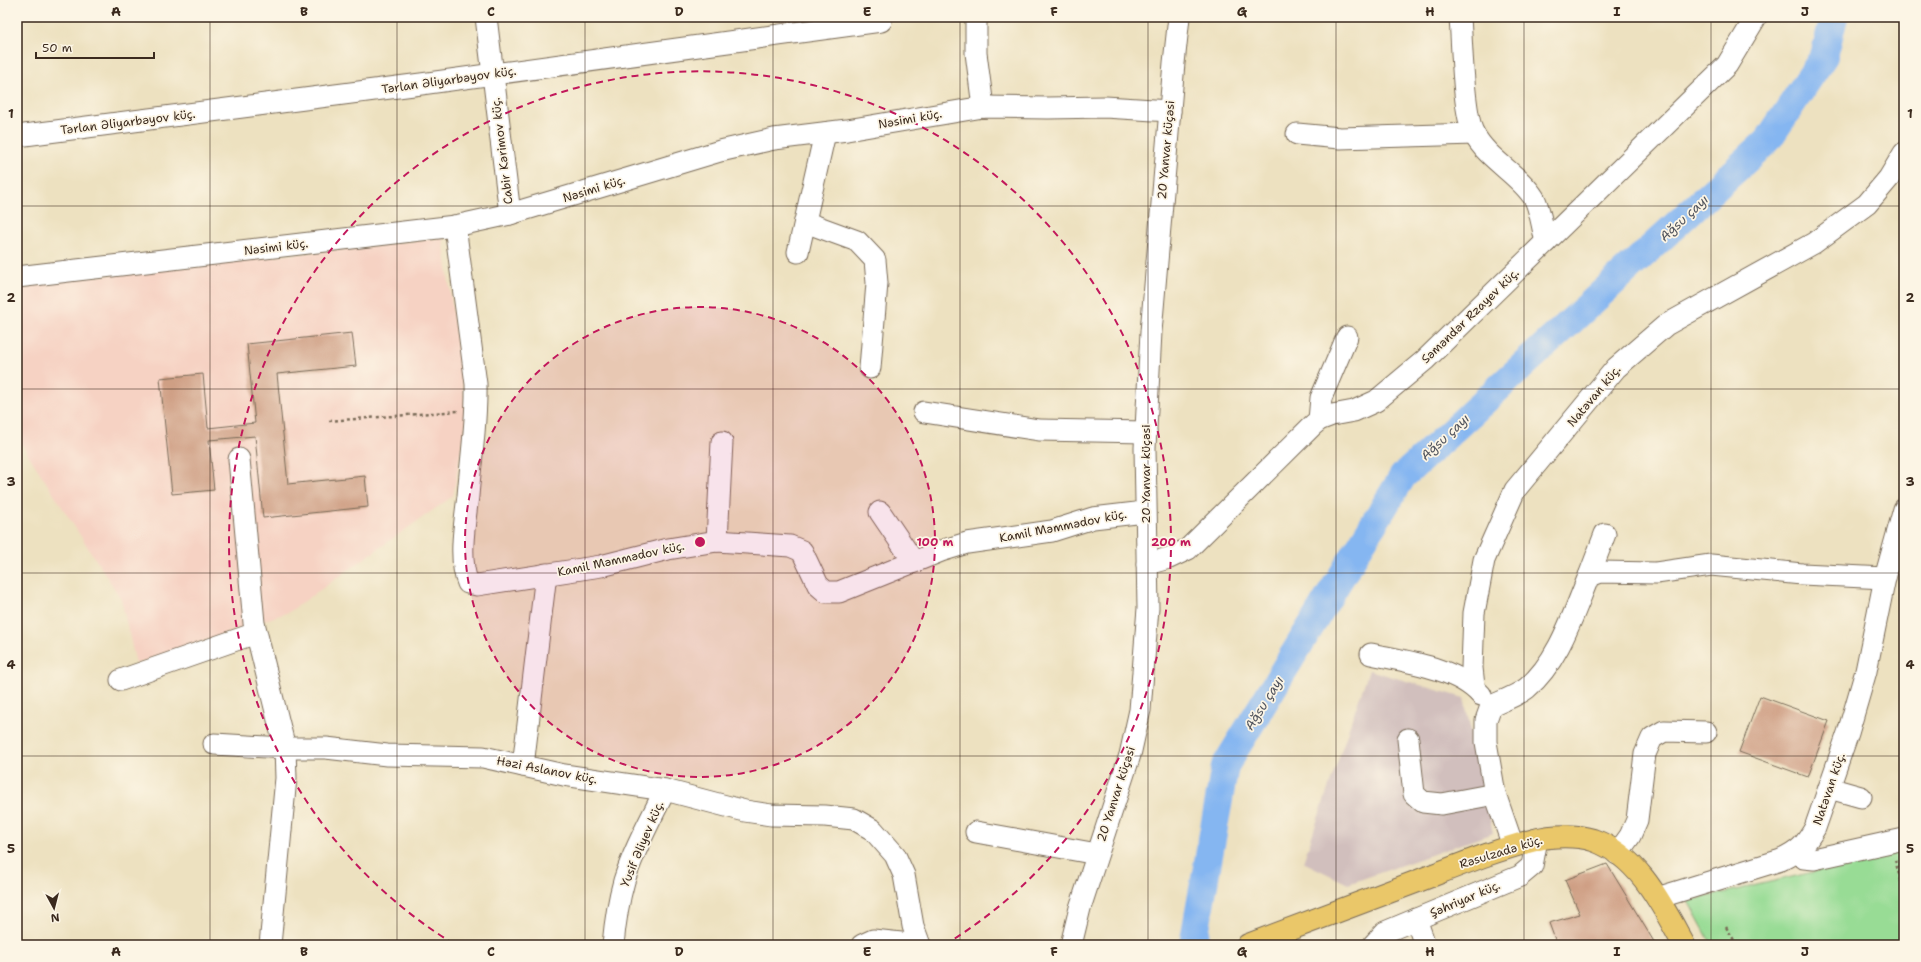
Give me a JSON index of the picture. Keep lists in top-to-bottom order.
{
  "streets": {
    "main road": ["Rəsulzadə küç."],
    "street": [
      "Tərlan Əliyarbəyov küç.",
      "Nəsimi küç.",
      "20 Yanvar küçəsi",
      "Cabir Kərimov küç.",
      "Səməndər Rzayev küç.",
      "Natəvan küç.",
      "Kamil Məmmədov küç.",
      "Həzi Aslanov küç.",
      "Yusif Əliyev küç.",
      "Şəhriyar küç."
    ]
  },
  "crossings": [
    ["Tərlan Əliyarbəyov küç.", "Cabir Kərimov küç."],
    ["Nəsimi küç.", "20 Yanvar küçəsi"],
    ["Nəsimi küç.", "Cabir Kərimov küç."],
    ["Nəsimi küç.", "Kamil Məmmədov küç."],
    ["20 Yanvar küçəsi", "Səməndər Rzayev küç."],
    ["20 Yanvar küçəsi", "Kamil Məmmədov küç."],
    ["Natəvan küç.", "Rəsulzadə küç."],
    ["Həzi Aslanov küç.", "Yusif Əliyev küç."],
    ["Rəsulzadə küç.", "Şəhriyar küç."]
  ],
  "water": ["Ağsu çayı"],
  "scale_bar": "50 m",
  "north": "bottom",
  "grid": {
    "columns": [
      "A",
      "B",
      "C",
      "D",
      "E",
      "F",
      "G",
      "H",
      "I",
      "J"
    ],
    "rows": [
      "1",
      "2",
      "3",
      "4",
      "5"
    ]
  },
  "rings": ["100 m", "200 m"]
}
